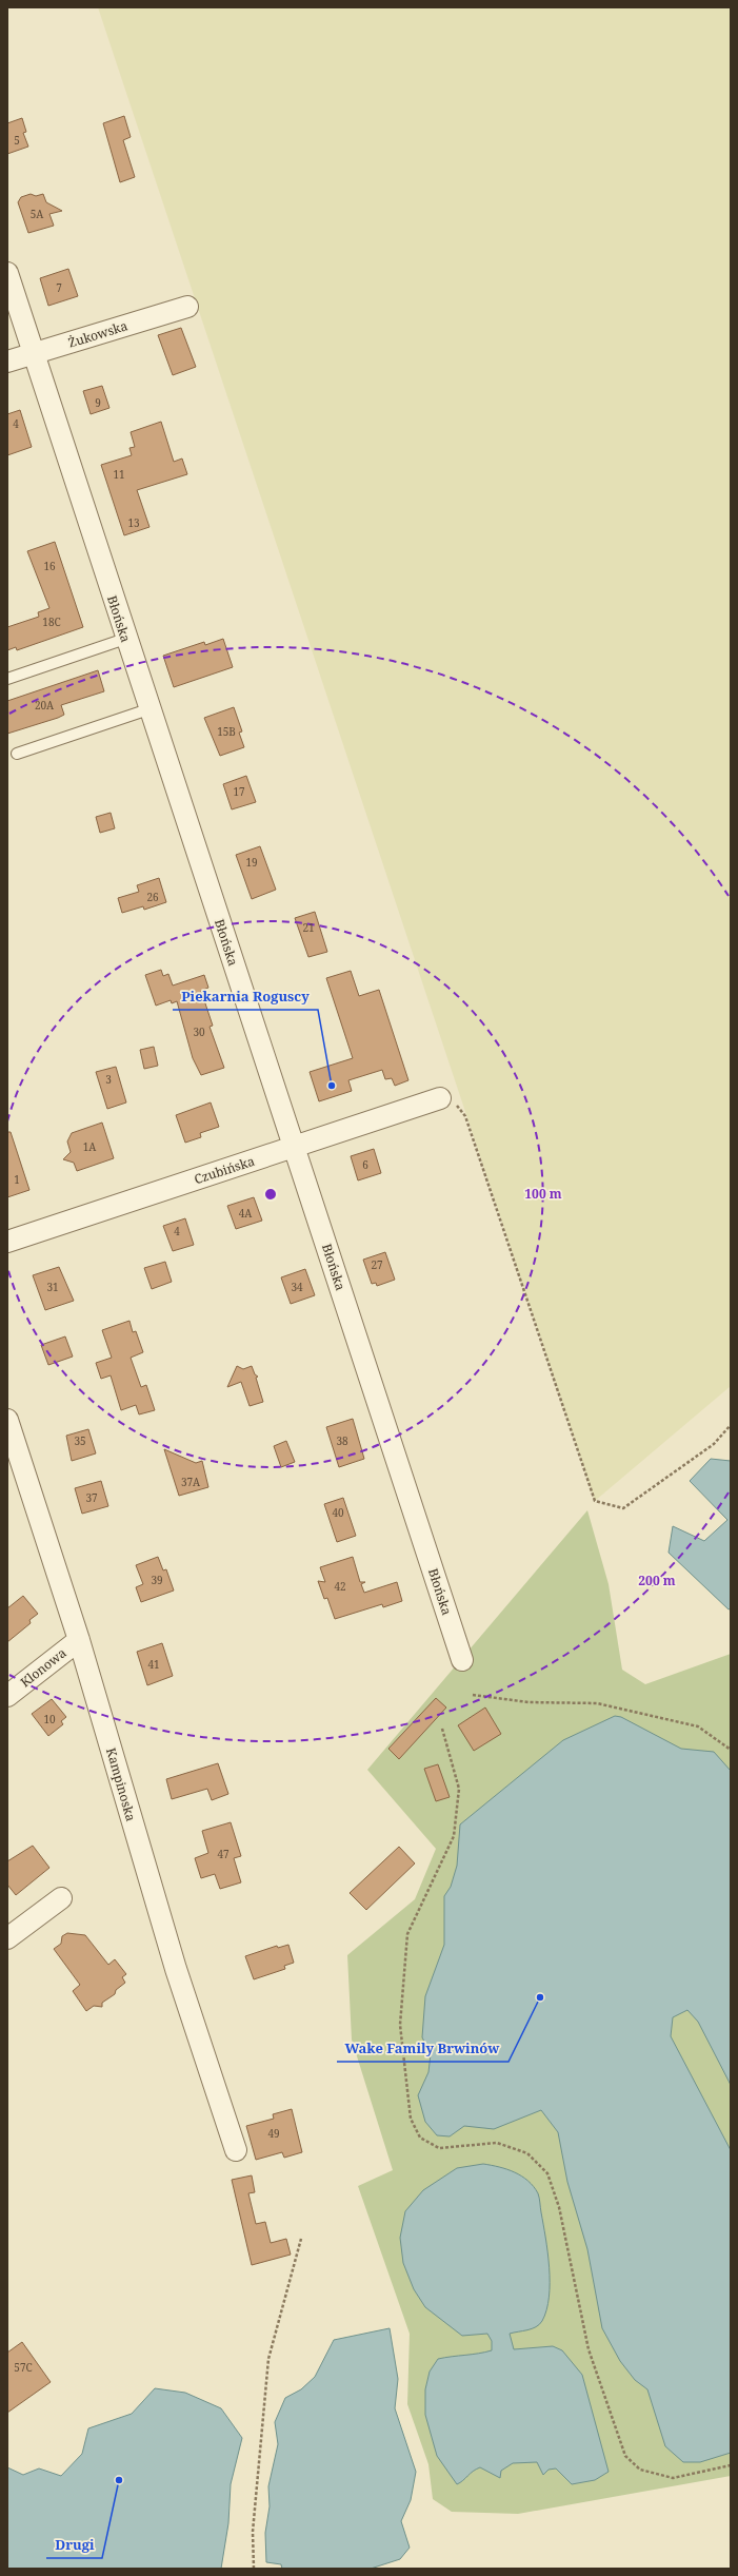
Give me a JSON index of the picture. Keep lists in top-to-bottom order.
{
  "streets": {
    "street": [
      "Żukowska",
      "Błońska",
      "Czubińska",
      "Klonowa",
      "Kampinoska"
    ]
  },
  "crossings": [
    ["Żukowska", "Błońska"],
    ["Błońska", "Czubińska"],
    ["Klonowa", "Kampinoska"]
  ],
  "places": ["Piekarnia Roguscy", "Wake Family Brwinów", "Drugi"],
  "house_numbers": [
    "5",
    "5A",
    "7",
    "9",
    "4",
    "11",
    "13",
    "16",
    "18C",
    "20A",
    "15B",
    "17",
    "19",
    "26",
    "21",
    "30",
    "3",
    "1A",
    "6",
    "1",
    "4A",
    "4",
    "27",
    "31",
    "34",
    "35",
    "38",
    "37A",
    "37",
    "40",
    "39",
    "42",
    "41",
    "10",
    "47",
    "49",
    "57C"
  ],
  "rings": ["100 m", "200 m"]
}
